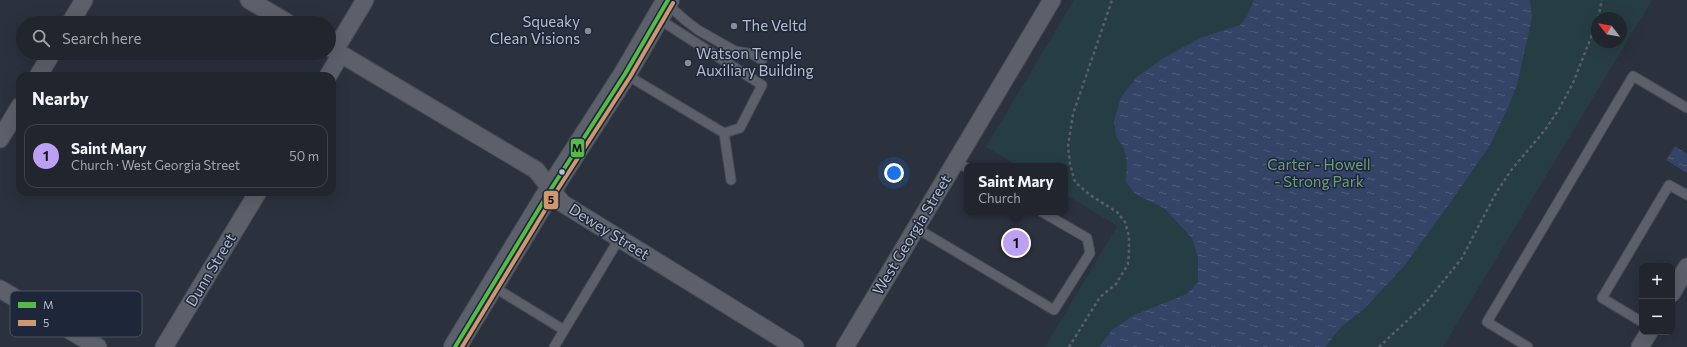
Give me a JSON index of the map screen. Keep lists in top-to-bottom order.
{
  "streets": {
    "street": ["Dewey Street", "West Georgia Street", "Dunn Street"]
  },
  "parks": ["Carter - Howell - Strong Park"],
  "places": ["The Veltd", "Squeaky Clean Visions", "Watson Temple Auxiliary Building"],
  "lines": ["transit line M", "transit line 5"],
  "legend": ["M", "5"],
  "north": "top left",
  "page": {
    "search": "Search here",
    "heading": "Nearby",
    "list": [
      {
        "mark": "1",
        "name": "Saint Mary",
        "note": "Church · West Georgia Street",
        "value": "50 m"
      }
    ],
    "popup": ["Saint Mary", "Church"],
    "pins": "1",
    "map_buttons": ["+", "−"]
  }
}
